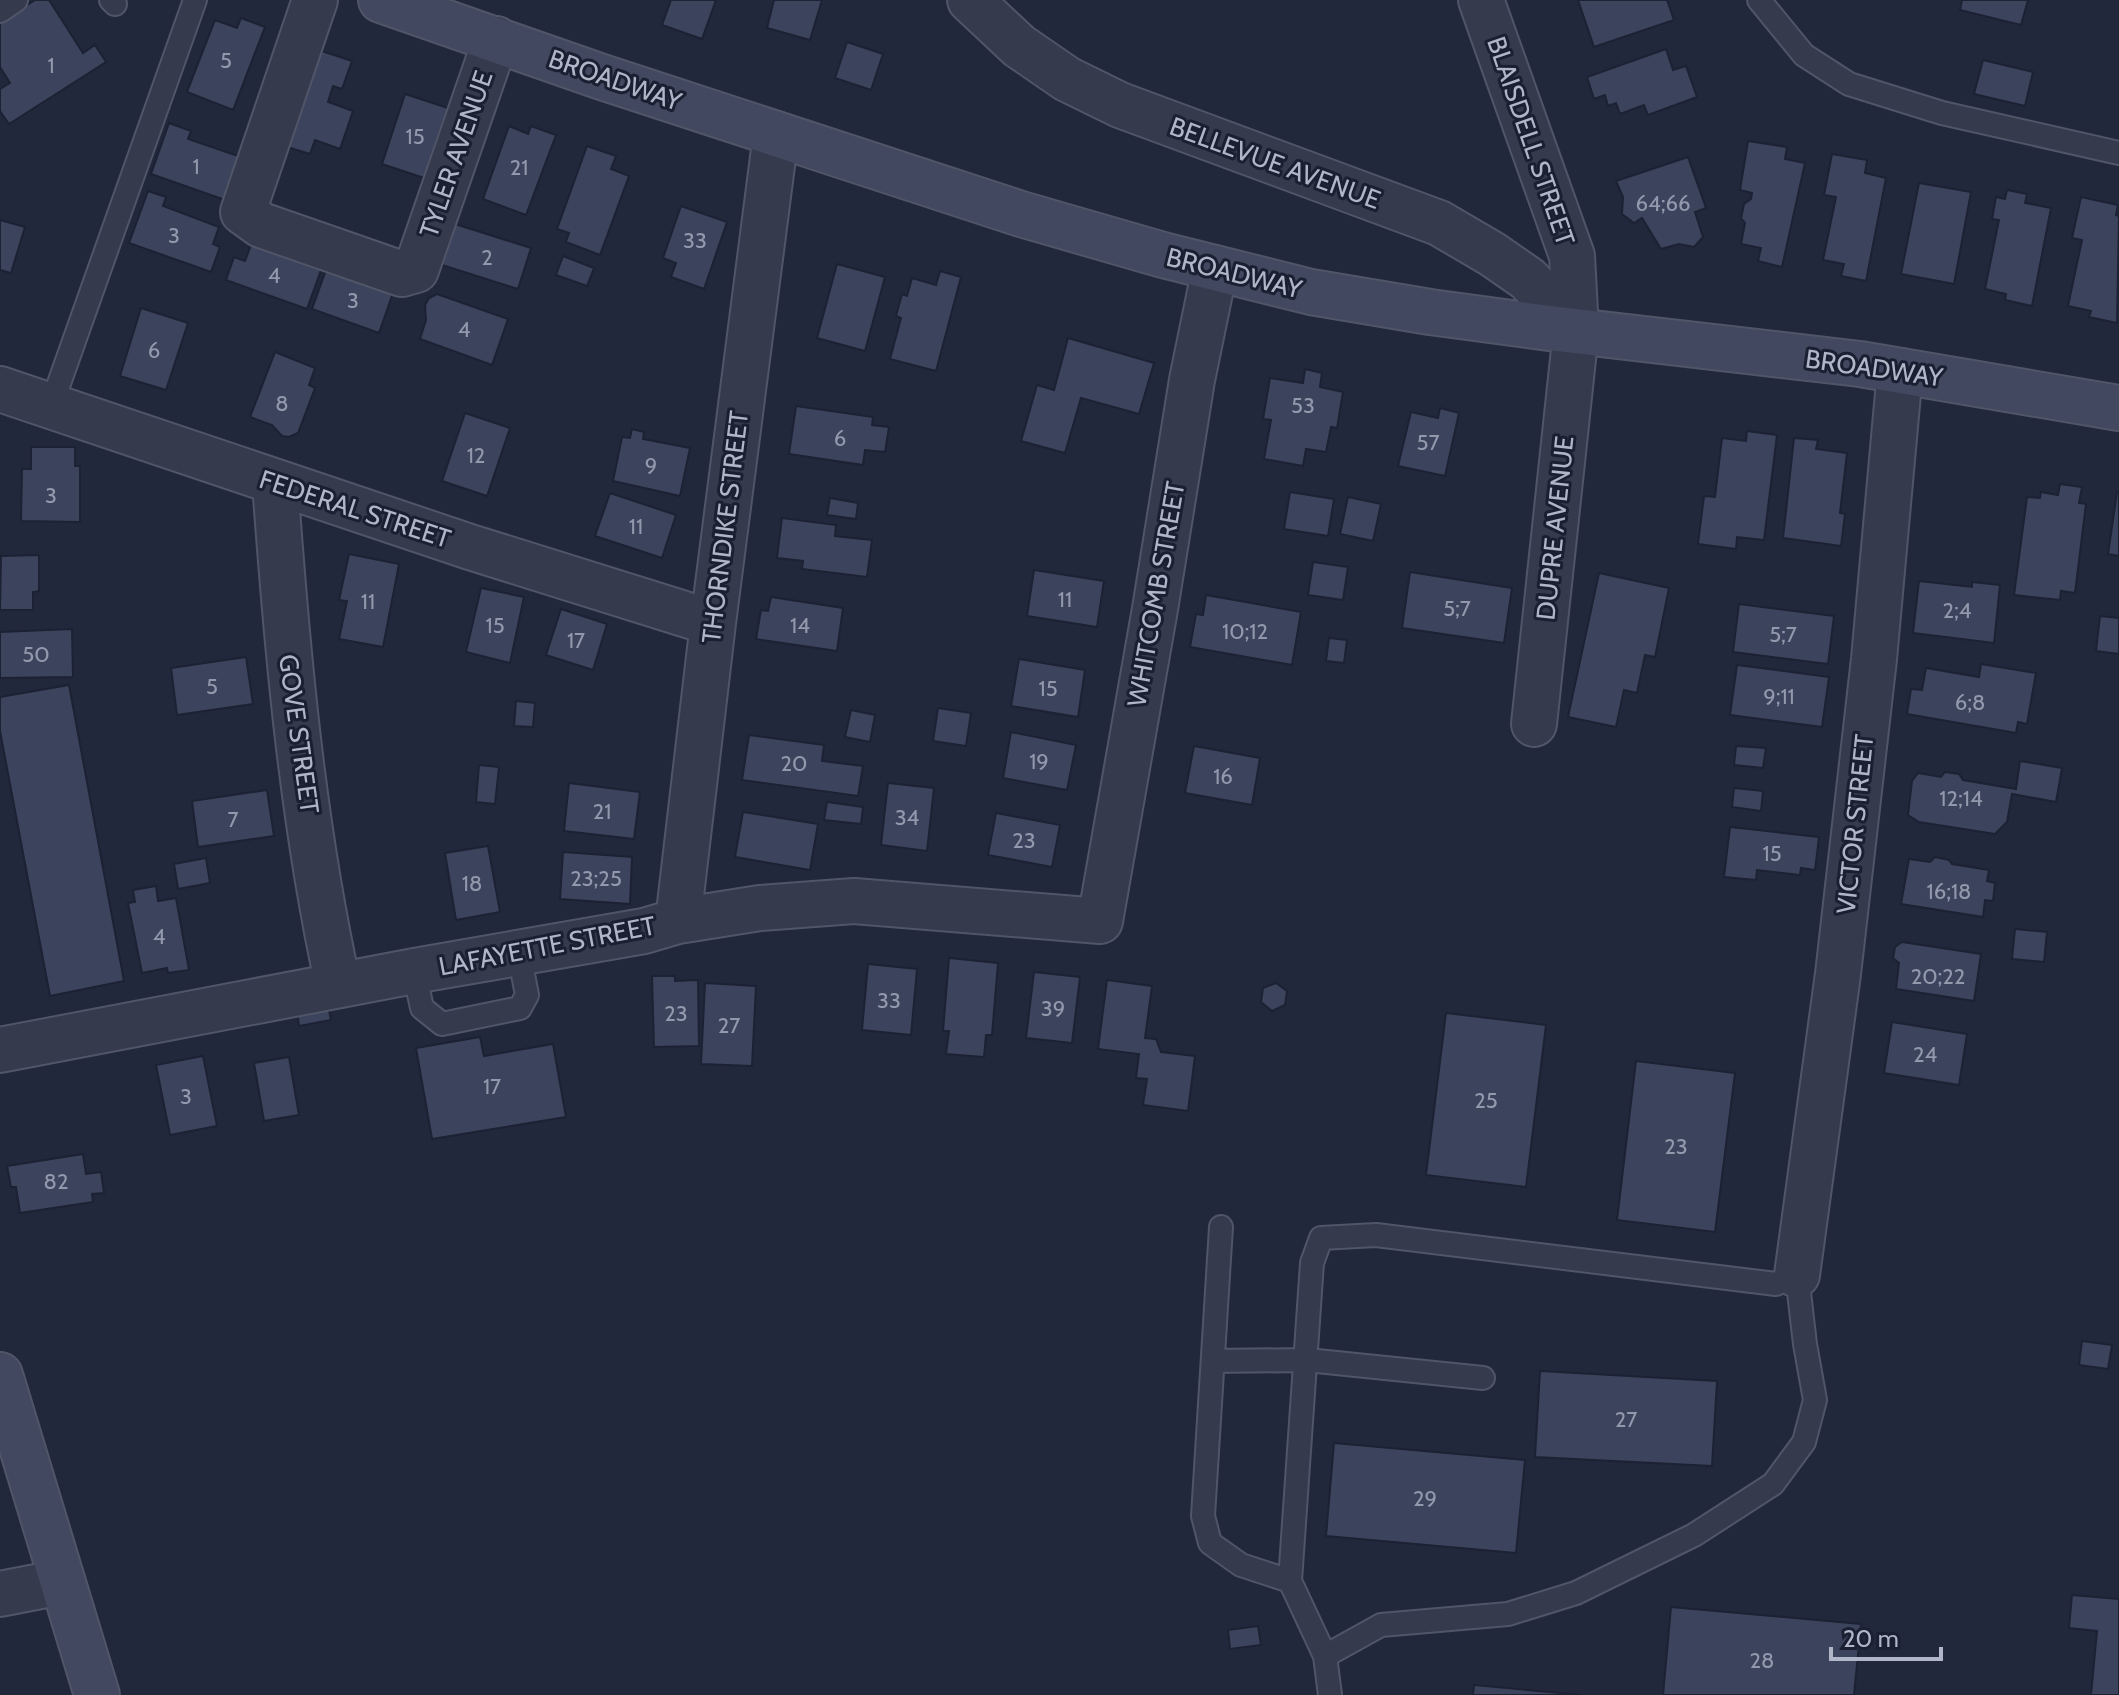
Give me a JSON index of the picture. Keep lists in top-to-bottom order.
{
  "streets": {
    "main road": ["BROADWAY"],
    "street": [
      "BLAISDELL STREET",
      "TYLER AVENUE",
      "BELLEVUE AVENUE",
      "FEDERAL STREET",
      "THORNDIKE STREET",
      "DUPRE AVENUE",
      "WHITCOMB STREET",
      "GOVE STREET",
      "VICTOR STREET",
      "LAFAYETTE STREET"
    ]
  },
  "crossings": [
    ["BROADWAY", "BLAISDELL STREET"],
    ["BROADWAY", "TYLER AVENUE"],
    ["BROADWAY", "BELLEVUE AVENUE"],
    ["BROADWAY", "THORNDIKE STREET"],
    ["BROADWAY", "DUPRE AVENUE"],
    ["BROADWAY", "WHITCOMB STREET"],
    ["BROADWAY", "VICTOR STREET"],
    ["BLAISDELL STREET", "BELLEVUE AVENUE"],
    ["BLAISDELL STREET", "DUPRE AVENUE"],
    ["BELLEVUE AVENUE", "DUPRE AVENUE"],
    ["FEDERAL STREET", "THORNDIKE STREET"],
    ["FEDERAL STREET", "GOVE STREET"],
    ["THORNDIKE STREET", "LAFAYETTE STREET"],
    ["WHITCOMB STREET", "LAFAYETTE STREET"],
    ["GOVE STREET", "LAFAYETTE STREET"]
  ],
  "house_numbers": [
    "5",
    "1",
    "15",
    "1",
    "21",
    "64;66",
    "3",
    "33",
    "2",
    "4",
    "3",
    "4",
    "6",
    "8",
    "53",
    "6",
    "57",
    "12",
    "9",
    "3",
    "11",
    "11",
    "11",
    "5;7",
    "2;4",
    "15",
    "14",
    "10;12",
    "5;7",
    "17",
    "50",
    "5",
    "15",
    "9;11",
    "6;8",
    "19",
    "20",
    "16",
    "12;14",
    "21",
    "34",
    "7",
    "23",
    "15",
    "23;25",
    "18",
    "16;18",
    "4",
    "20;22",
    "33",
    "39",
    "23",
    "27",
    "24",
    "17",
    "3",
    "25",
    "23",
    "82",
    "27",
    "29",
    "28"
  ],
  "scale_bar": "20 m"
}
